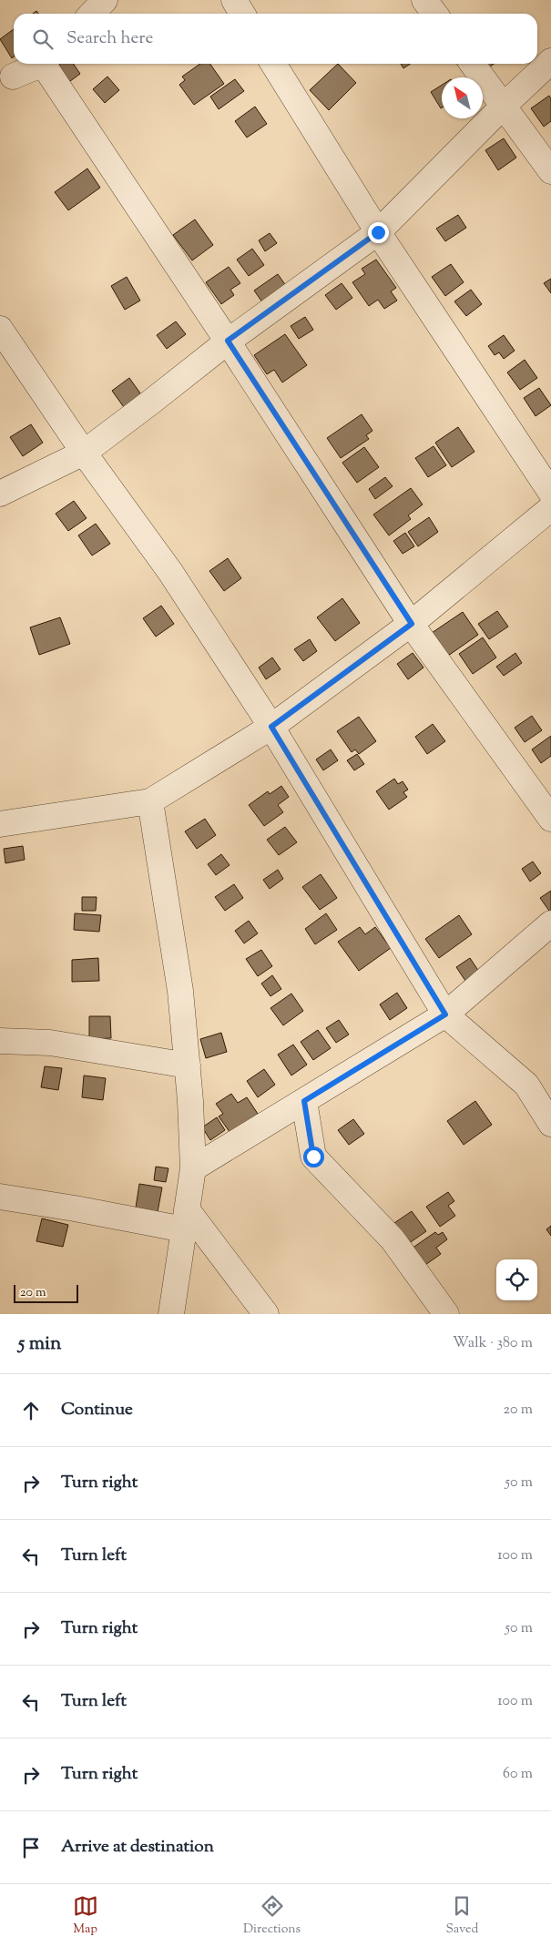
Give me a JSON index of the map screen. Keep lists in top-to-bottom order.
{
  "scale_bar": "20 m",
  "north": "top left",
  "page": {
    "search": "Search here",
    "scale": "20 m",
    "heading": ["5 min", "Walk · 380 m"],
    "list": [
      ["Continue", "20 m"],
      ["Turn right", "50 m"],
      ["Turn left", "100 m"],
      ["Turn right", "50 m"],
      ["Turn left", "100 m"],
      ["Turn right", "60 m"],
      "Arrive at destination"
    ],
    "nav": ["Map", "Directions", "Saved"]
  }
}
